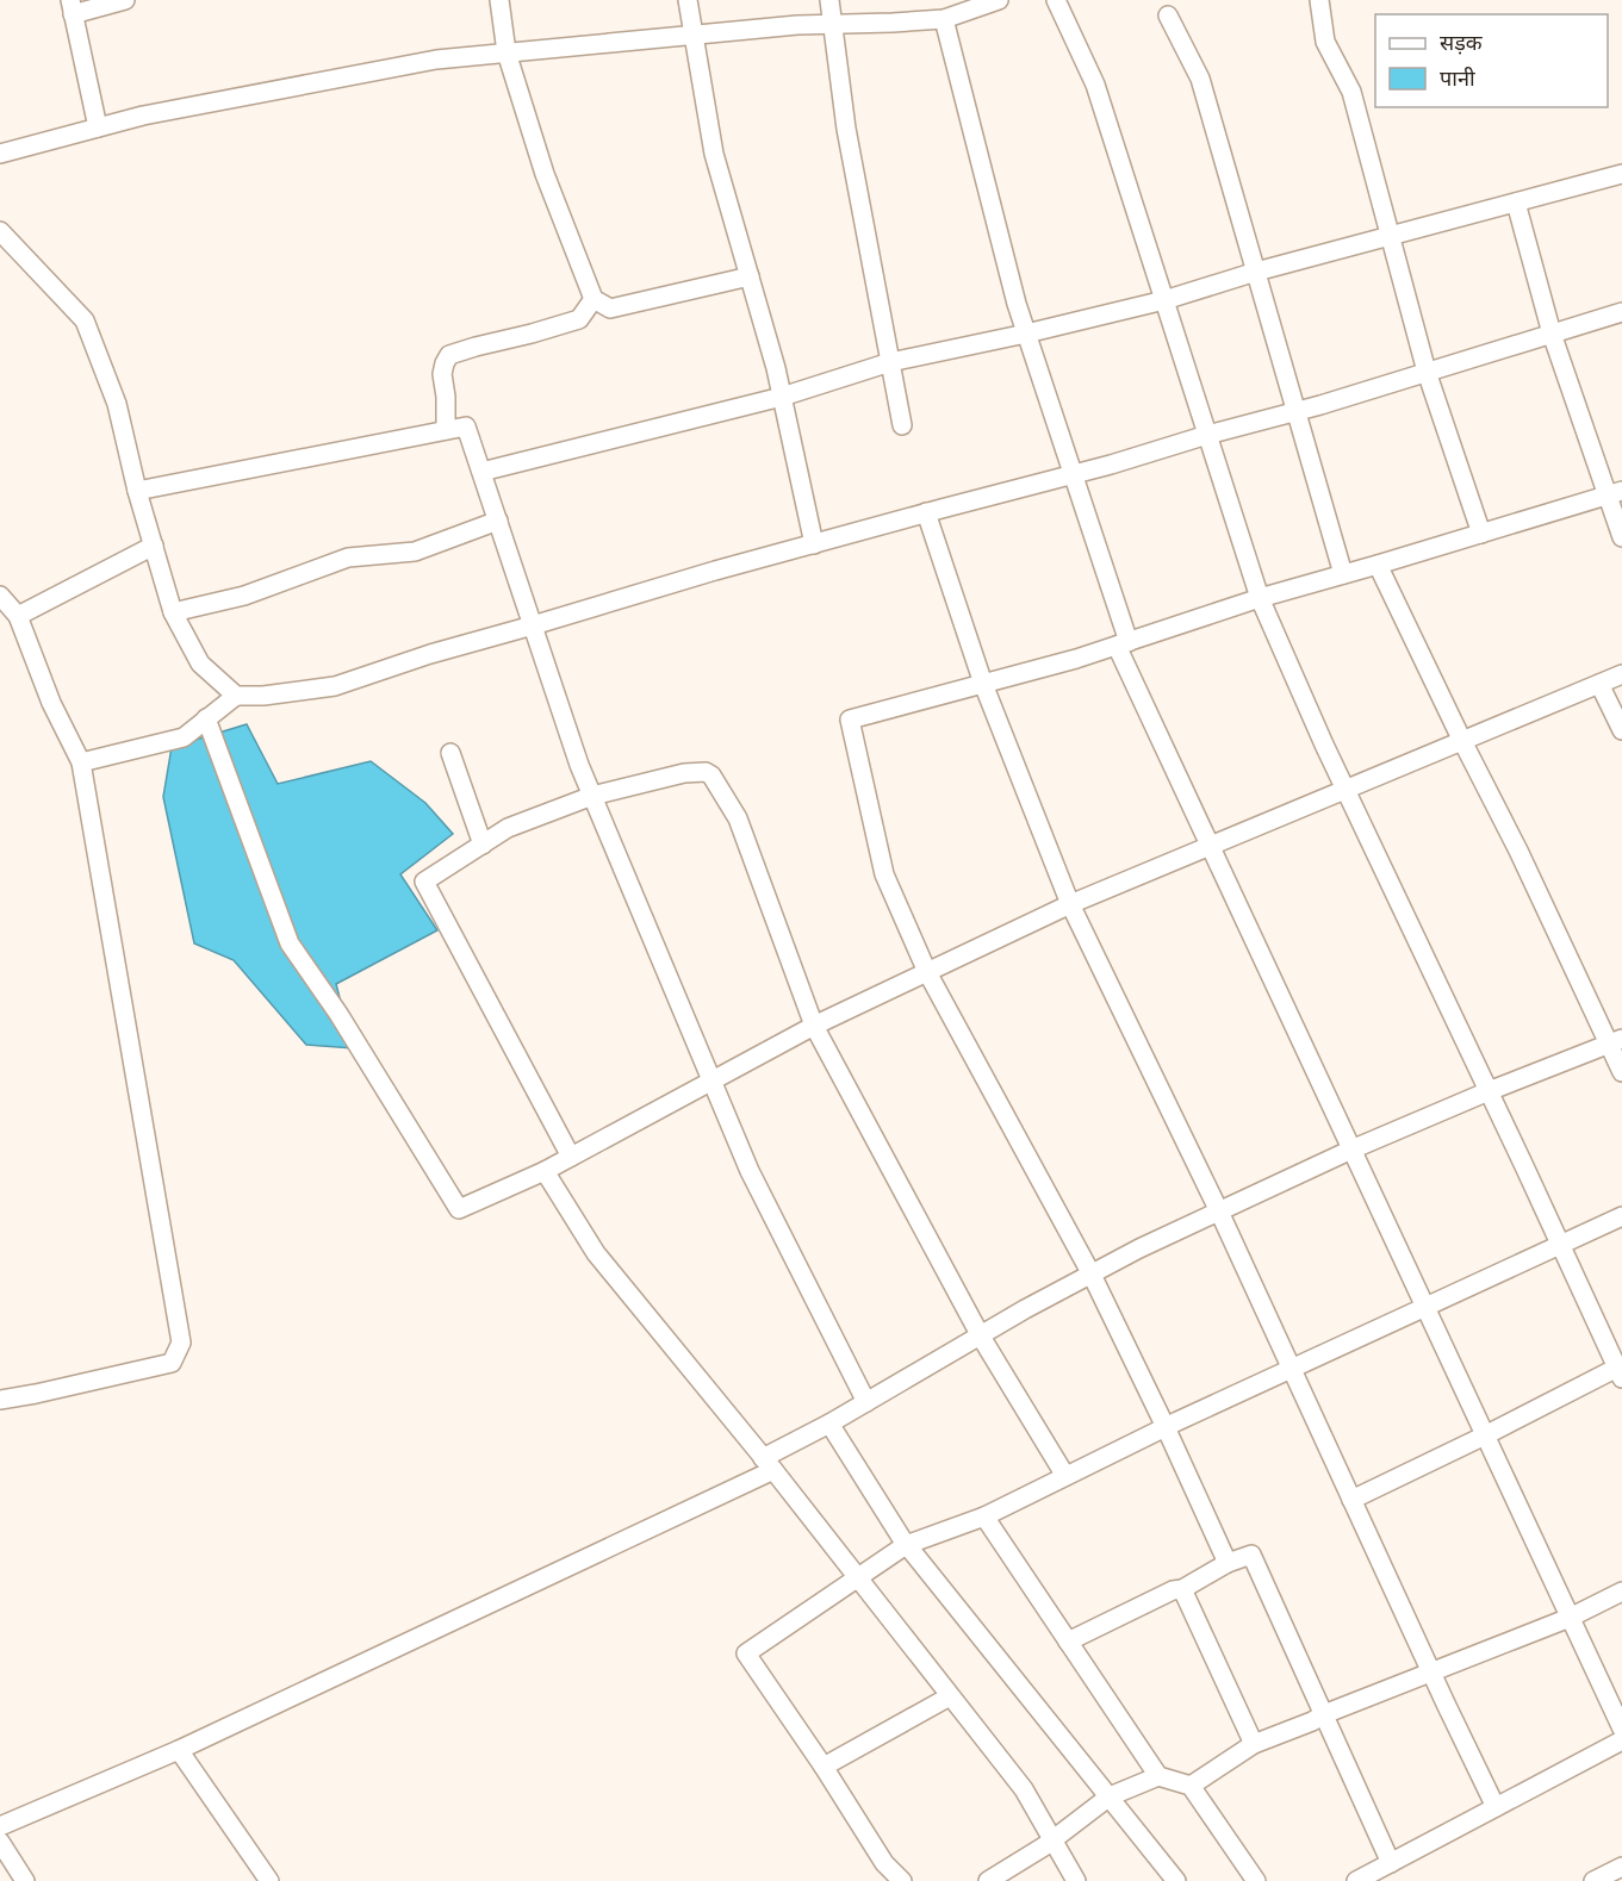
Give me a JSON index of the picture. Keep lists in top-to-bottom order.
{
  "legend": ["सड़क", "पानी"]
}
